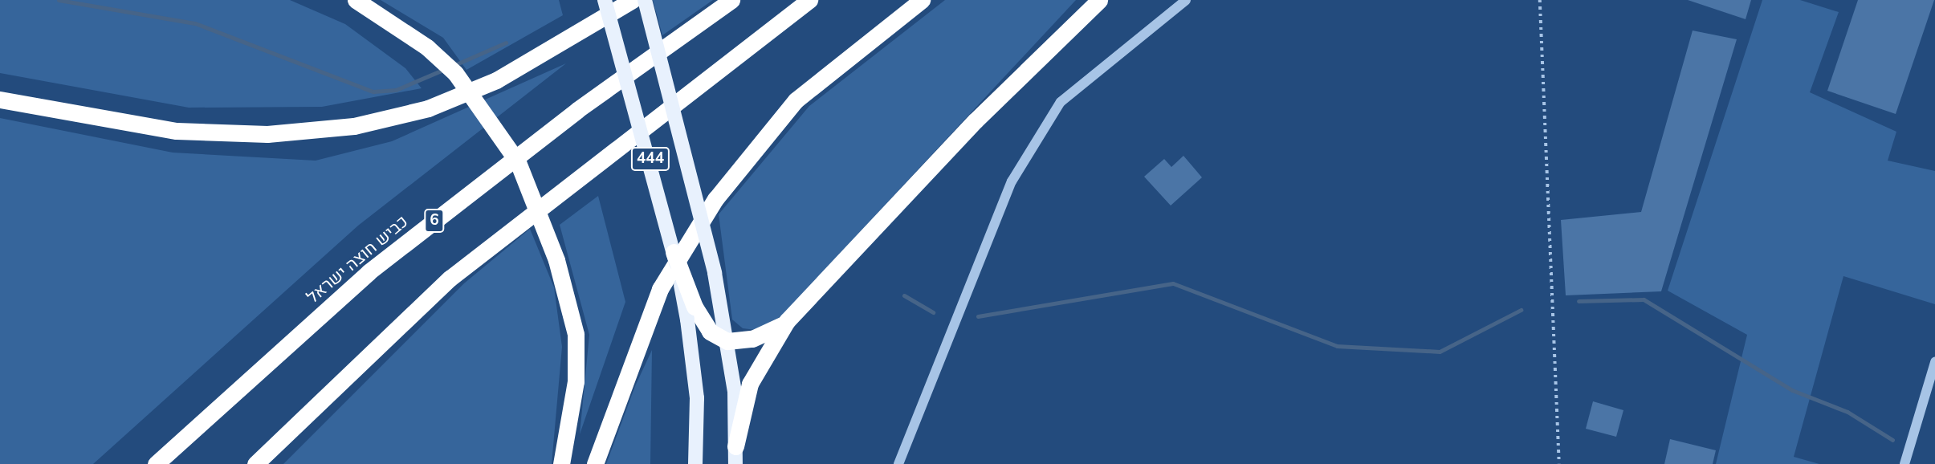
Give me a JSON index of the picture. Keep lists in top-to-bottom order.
{
  "streets": {
    "highway": ["6", "כביש חוצה ישראל"],
    "main road": ["444"]
  }
}
